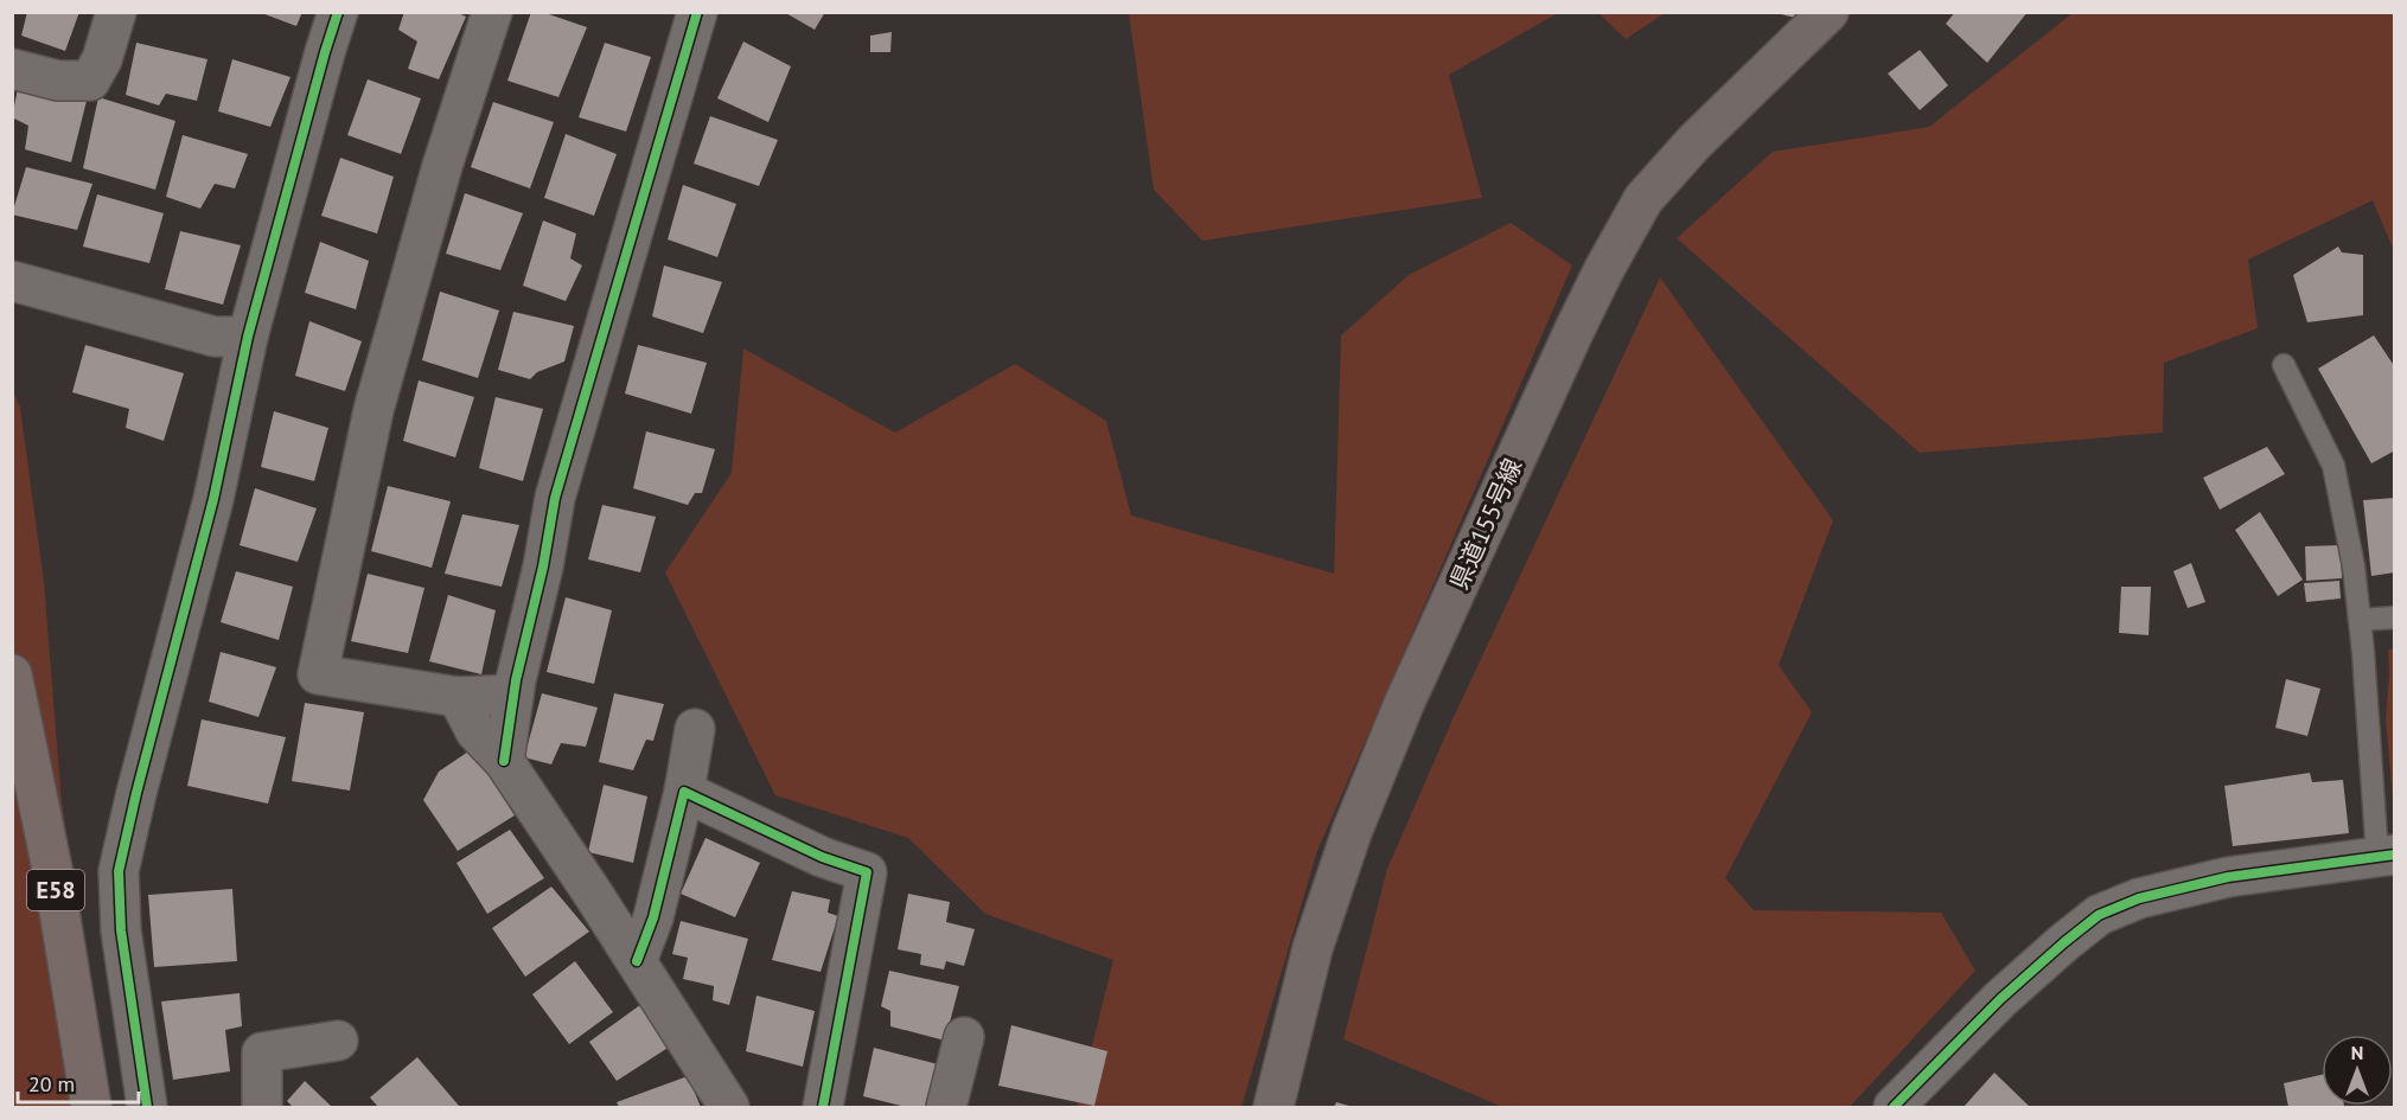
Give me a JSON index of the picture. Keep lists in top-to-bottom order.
{
  "streets": {
    "highway": ["E58"],
    "main road": ["県道155号線"]
  },
  "scale_bar": "20 m",
  "north": "top"
}
